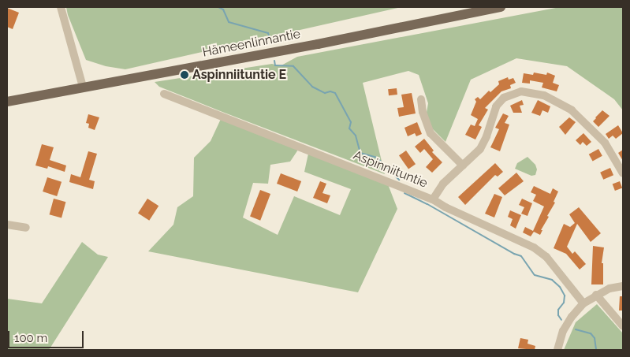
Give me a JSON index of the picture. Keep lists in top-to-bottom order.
{
  "streets": {
    "main road": ["Hämeenlinnantie"],
    "street": ["Aspinniituntie"]
  },
  "places": ["Aspinniituntie E"],
  "scale_bar": "100 m"
}
